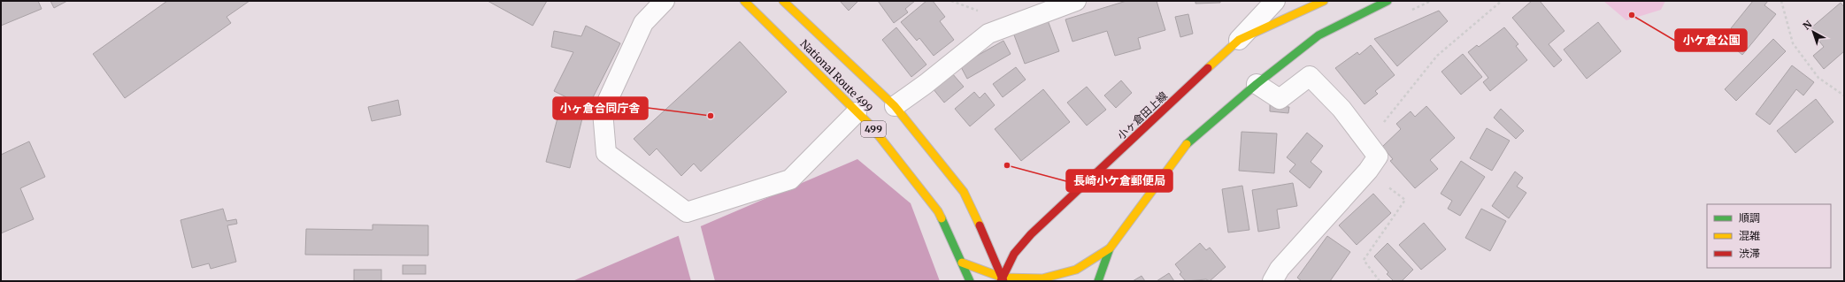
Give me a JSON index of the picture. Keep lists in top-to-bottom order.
{
  "streets": {
    "main road": ["National Route 499", "小ヶ倉田上線", "499"]
  },
  "crossings": [
    ["National Route 499", "小ヶ倉田上線"]
  ],
  "places": ["小ケ倉公園", "小ヶ倉合同庁舎", "長崎小ケ倉郵便局"],
  "legend": ["順調", "混雑", "渋滞"],
  "north": "top left"
}
